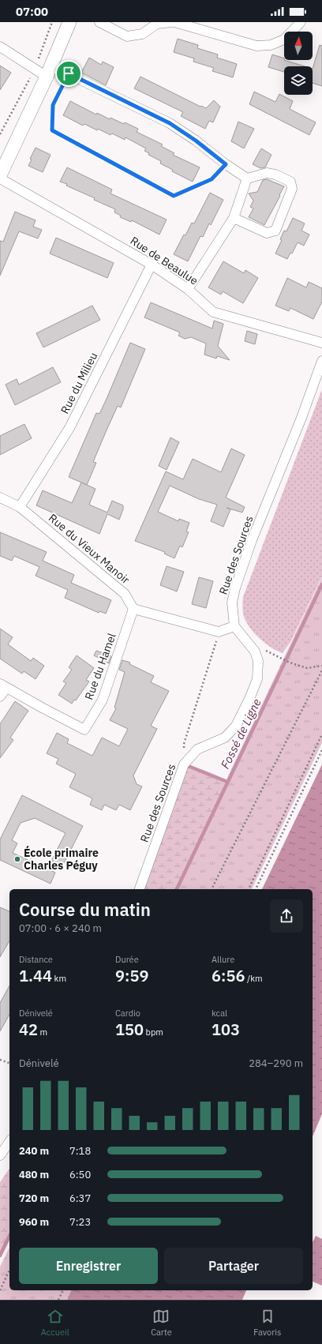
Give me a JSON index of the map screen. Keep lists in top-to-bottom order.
{
  "streets": {
    "street": [
      "Rue de Beaulue",
      "Rue du Milieu",
      "Rue du Vieux Manoir",
      "Rue des Sources",
      "Rue du Hamel"
    ]
  },
  "crossings": [
    ["Rue de Beaulue", "Rue du Milieu"],
    ["Rue du Milieu", "Rue du Vieux Manoir"],
    ["Rue du Vieux Manoir", "Rue du Hamel"]
  ],
  "water": ["Fossé de Ligne"],
  "places": ["École primaire Charles Péguy"],
  "north": "top",
  "page": {
    "status": "07:00",
    "heading": ["Course du matin", "07:00 · 6 × 240 m"],
    "stats": [
      ["Distance", "1.44 km"],
      ["Durée", "9:59"],
      ["Allure", "6:56 /km"],
      ["Dénivelé", "42 m"],
      ["Cardio", "150 bpm"],
      ["kcal", "103"]
    ],
    "chart": ["Dénivelé", "284–290 m"],
    "list": [
      {
        "name": "240 m",
        "note": "7:18"
      },
      {
        "name": "480 m",
        "note": "6:50"
      },
      {
        "name": "720 m",
        "note": "6:37"
      },
      {
        "name": "960 m",
        "note": "7:23"
      }
    ],
    "buttons": ["Enregistrer", "Partager"],
    "tabs": ["Accueil", "Carte", "Favoris"]
  }
}
